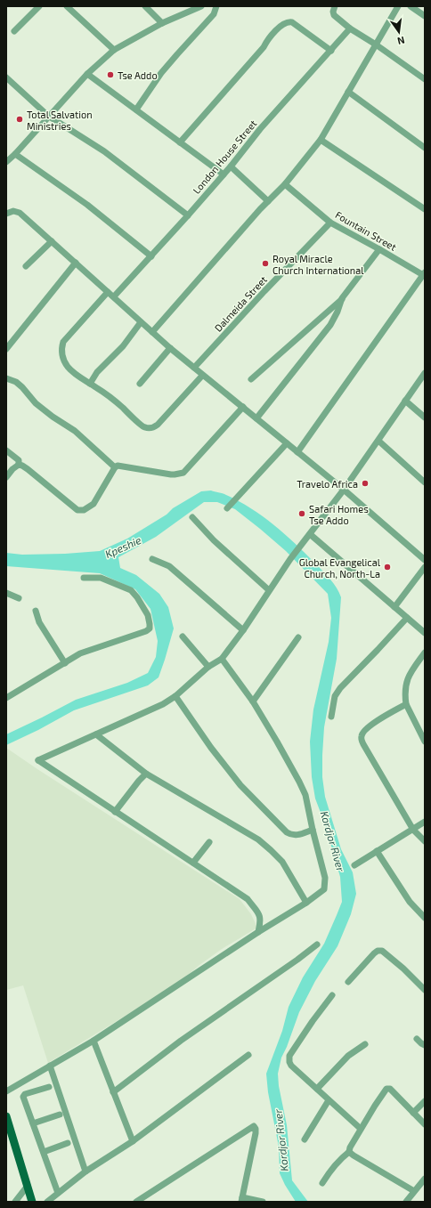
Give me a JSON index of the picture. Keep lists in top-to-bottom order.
{
  "streets": {
    "street": ["London House Street", "Fountain Street", "Dalmeida Street"]
  },
  "crossings": [
    ["Fountain Street", "Dalmeida Street"]
  ],
  "water": ["Kpeshie", "Kordjor River"],
  "places": [
    "Tse Addo",
    "Total Salvation Ministries",
    "Royal Miracle Church International",
    "Travelo Africa",
    "Safari Homes Tse Addo",
    "Global Evangelical Church, North-La"
  ],
  "north": "bottom"
}
